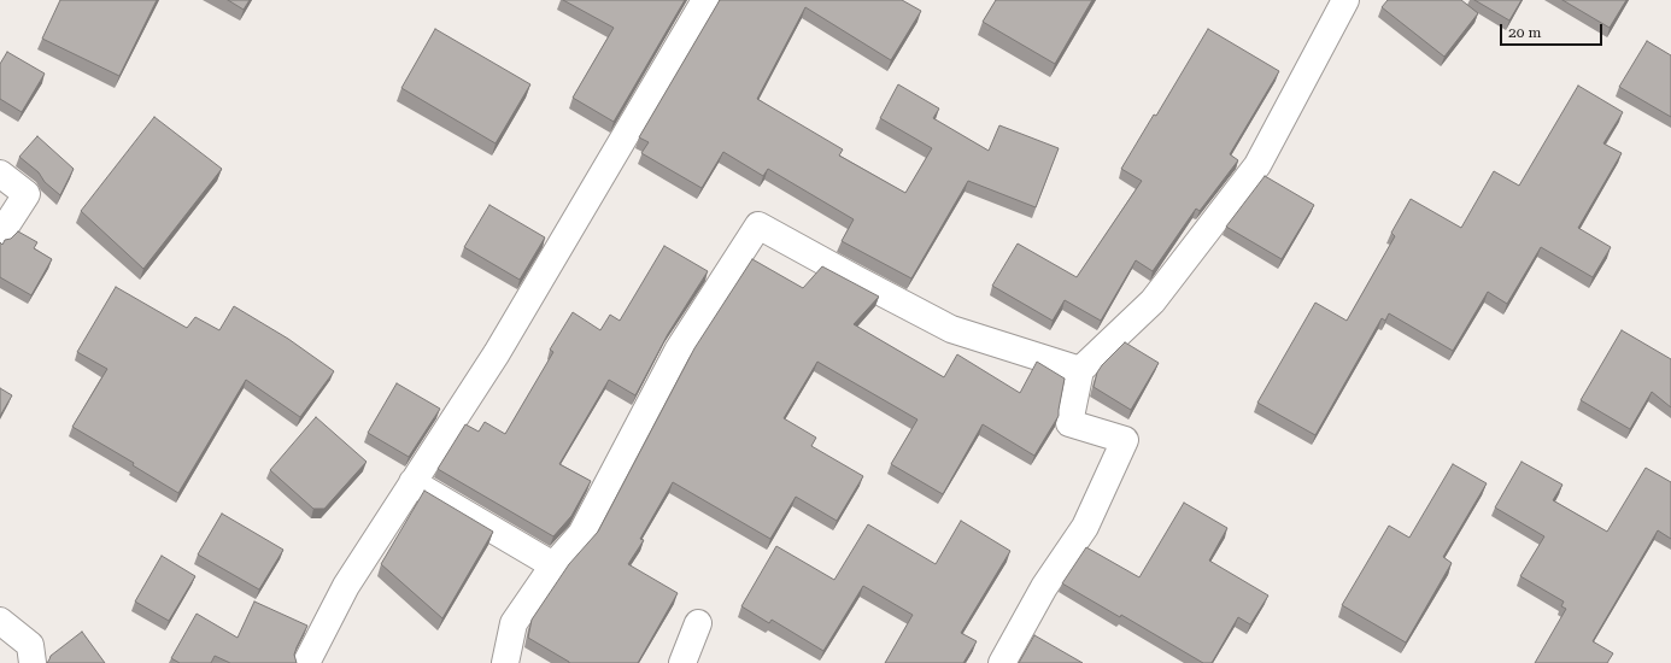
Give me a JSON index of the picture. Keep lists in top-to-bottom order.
{
  "scale_bar": "20 m"
}
